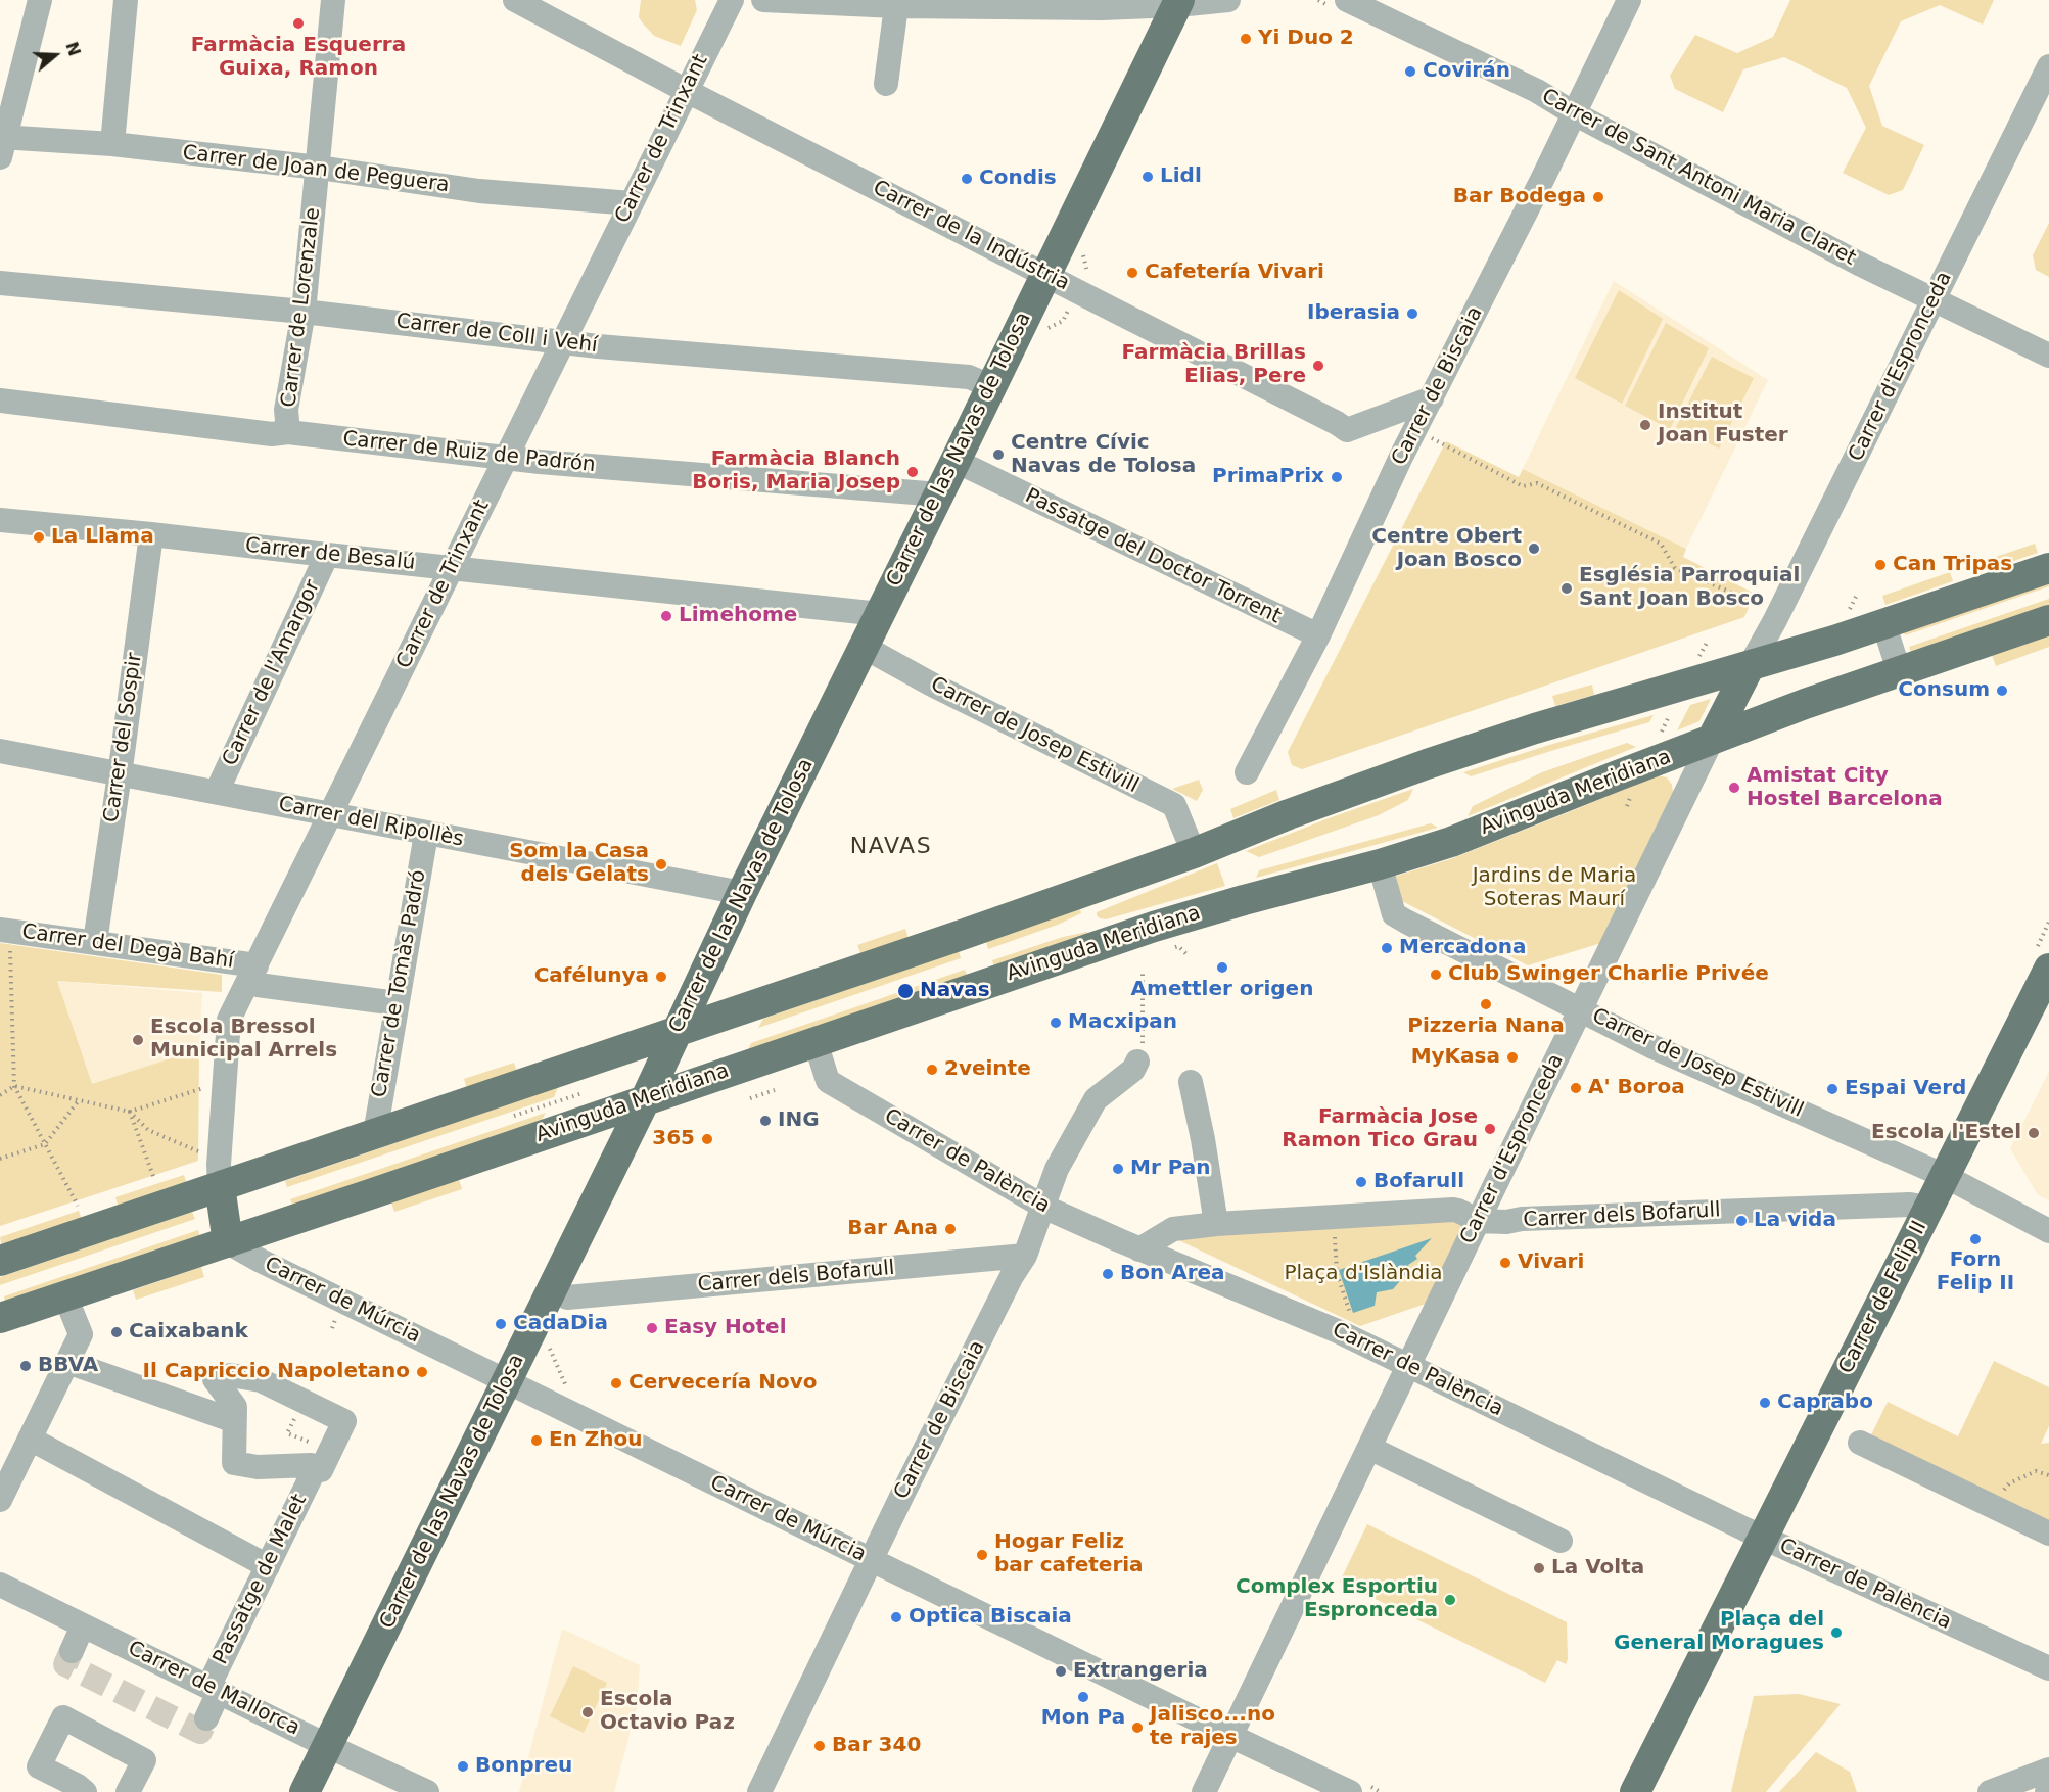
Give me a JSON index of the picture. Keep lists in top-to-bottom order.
{
  "streets": {
    "main road": ["Carrer de las Navas de Tolosa", "Avinguda Meridiana", "Carrer de Felip II"],
    "street": [
      "Carrer de Trinxant",
      "Carrer de Joan de Peguera",
      "Carrer de Sant Antoni Maria Claret",
      "Carrer de la Indústria",
      "Carrer de Lorenzale",
      "Carrer de Coll i Vehí",
      "Carrer d'Espronceda",
      "Carrer de Biscaia",
      "Carrer de Ruiz de Padrón",
      "Carrer de Besalú",
      "Passatge del Doctor Torrent",
      "Carrer de l'Amargor",
      "Carrer de Josep Estivill",
      "Carrer del Sospir",
      "Carrer del Ripollès",
      "Carrer del Degà Bahí",
      "Carrer de Tomàs Padró",
      "Carrer de Palència",
      "Carrer dels Bofarull",
      "Carrer de Múrcia",
      "Passatge de Malet",
      "Carrer de Mallorca"
    ]
  },
  "crossings": [
    ["Carrer de Trinxant", "Carrer de Joan de Peguera"],
    ["Carrer de Trinxant", "Carrer de la Indústria"],
    ["Carrer de Trinxant", "Carrer de Coll i Vehí"],
    ["Carrer de Trinxant", "Carrer de Ruiz de Padrón"],
    ["Carrer de Trinxant", "Carrer de Besalú"],
    ["Carrer de Trinxant", "Carrer del Ripollès"],
    ["Carrer de Trinxant", "Carrer del Degà Bahí"],
    ["Carrer de Joan de Peguera", "Carrer de Lorenzale"],
    ["Carrer de Sant Antoni Maria Claret", "Carrer d'Espronceda"],
    ["Carrer de Sant Antoni Maria Claret", "Carrer de Biscaia"],
    ["Carrer de la Indústria", "Carrer de Biscaia"],
    ["Carrer de la Indústria", "Carrer de las Navas de Tolosa"],
    ["Carrer de Lorenzale", "Carrer de Coll i Vehí"],
    ["Carrer de Lorenzale", "Carrer de Ruiz de Padrón"],
    ["Carrer de Coll i Vehí", "Carrer de las Navas de Tolosa"],
    ["Carrer d'Espronceda", "Carrer de Josep Estivill"],
    ["Carrer d'Espronceda", "Avinguda Meridiana"],
    ["Carrer d'Espronceda", "Carrer de Palència"],
    ["Carrer d'Espronceda", "Carrer dels Bofarull"],
    ["Carrer d'Espronceda", "Carrer de Múrcia"],
    ["Carrer de Biscaia", "Passatge del Doctor Torrent"],
    ["Carrer de Biscaia", "Carrer de Palència"],
    ["Carrer de Biscaia", "Carrer dels Bofarull"],
    ["Carrer de Biscaia", "Carrer de Múrcia"],
    ["Carrer de las Navas de Tolosa", "Carrer de Ruiz de Padrón"],
    ["Carrer de las Navas de Tolosa", "Carrer de Besalú"],
    ["Carrer de las Navas de Tolosa", "Passatge del Doctor Torrent"],
    ["Carrer de las Navas de Tolosa", "Carrer de Josep Estivill"],
    ["Carrer de las Navas de Tolosa", "Avinguda Meridiana"],
    ["Carrer de las Navas de Tolosa", "Carrer del Ripollès"],
    ["Carrer de las Navas de Tolosa", "Carrer de Múrcia"],
    ["Carrer de las Navas de Tolosa", "Carrer de Mallorca"],
    ["Carrer de Besalú", "Carrer de l'Amargor"],
    ["Carrer de Besalú", "Carrer del Sospir"],
    ["Carrer de l'Amargor", "Carrer del Ripollès"],
    ["Carrer de Josep Estivill", "Avinguda Meridiana"],
    ["Carrer de Josep Estivill", "Carrer de Felip II"],
    ["Carrer del Sospir", "Carrer del Ripollès"],
    ["Carrer del Sospir", "Carrer del Degà Bahí"],
    ["Avinguda Meridiana", "Carrer de Palència"],
    ["Avinguda Meridiana", "Carrer de Múrcia"],
    ["Carrer del Ripollès", "Carrer de Tomàs Padró"],
    ["Carrer del Degà Bahí", "Carrer de Tomàs Padró"],
    ["Carrer de Palència", "Carrer dels Bofarull"],
    ["Carrer de Palència", "Carrer de Felip II"],
    ["Carrer dels Bofarull", "Carrer de Felip II"],
    ["Passatge de Malet", "Carrer de Mallorca"]
  ],
  "districts": ["NAVAS"],
  "parks": ["Jardins de Maria Soteras Maurí", "Plaça d'Islàndia"],
  "places": [
    "Farmàcia Esquerra Guixa, Ramon",
    "Yi Duo 2",
    "Covirán",
    "Lidl",
    "Condis",
    "Bar Bodega",
    "Cafetería Vivari",
    "Iberasia",
    "Farmàcia Brillas Elias, Pere",
    "Institut Joan Fuster",
    "Centre Cívic Navas de Tolosa",
    "Farmàcia Blanch Boris, Maria Josep",
    "PrimaPrix",
    "La Llama",
    "Centre Obert Joan Bosco",
    "Can Tripas",
    "Església Parroquial Sant Joan Bosco",
    "Limehome",
    "Consum",
    "Amistat City Hostel Barcelona",
    "Som la Casa dels Gelats",
    "Mercadona",
    "Amettler origen",
    "Club Swinger Charlie Privée",
    "Cafélunya",
    "Navas",
    "Pizzeria Nana",
    "Macxipan",
    "Escola Bressol Municipal Arrels",
    "MyKasa",
    "2veinte",
    "A' Boroa",
    "Espai Verd",
    "ING",
    "Farmàcia Jose Ramon Tico Grau",
    "Escola l'Estel",
    "365",
    "Mr Pan",
    "Bofarull",
    "La vida",
    "Bar Ana",
    "Forn Felip II",
    "Vivari",
    "Bon Area",
    "CadaDia",
    "Easy Hotel",
    "Caixabank",
    "BBVA",
    "Il Capriccio Napoletano",
    "Cervecería Novo",
    "Caprabo",
    "En Zhou",
    "Hogar Feliz bar cafeteria",
    "La Volta",
    "Complex Esportiu Espronceda",
    "Optica Biscaia",
    "Plaça del General Moragues",
    "Extrangeria",
    "Mon Pa",
    "Escola Octavio Paz",
    "Jalisco...no te rajes",
    "Bar 340",
    "Bonpreu"
  ],
  "north": "right"
}
